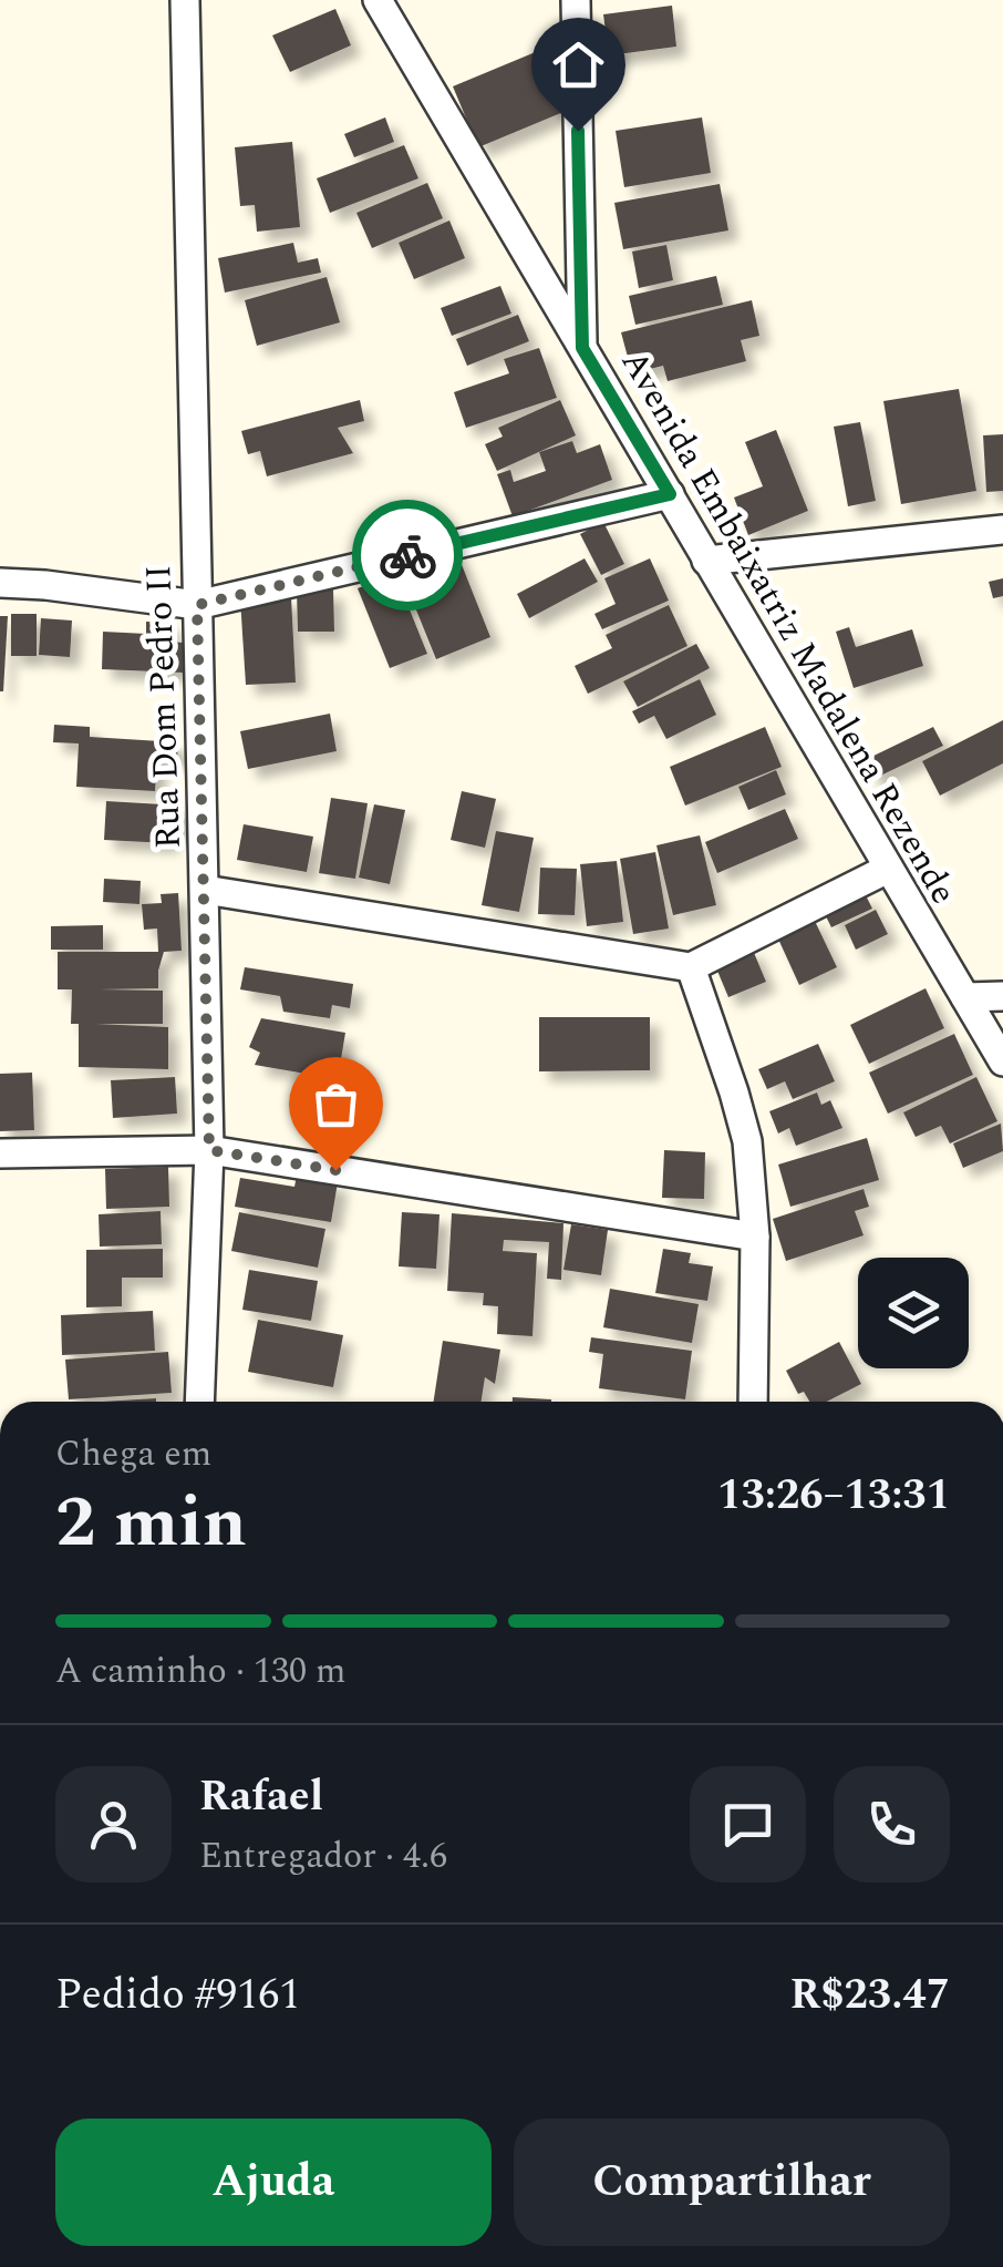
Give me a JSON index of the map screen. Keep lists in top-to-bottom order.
{
  "streets": {
    "street": ["Avenida Embaixatriz Madalena Rezende", "Rua Dom Pedro II"]
  },
  "page": {
    "heading": ["2 min", "Chega em", "13:26–13:31"],
    "panel": [
      "Rafael",
      "Entregador · 4.6",
      "Pedido #9161",
      "R$23.47"
    ],
    "bar": "A caminho · 130 m",
    "buttons": ["Ajuda", "Compartilhar"]
  }
}
